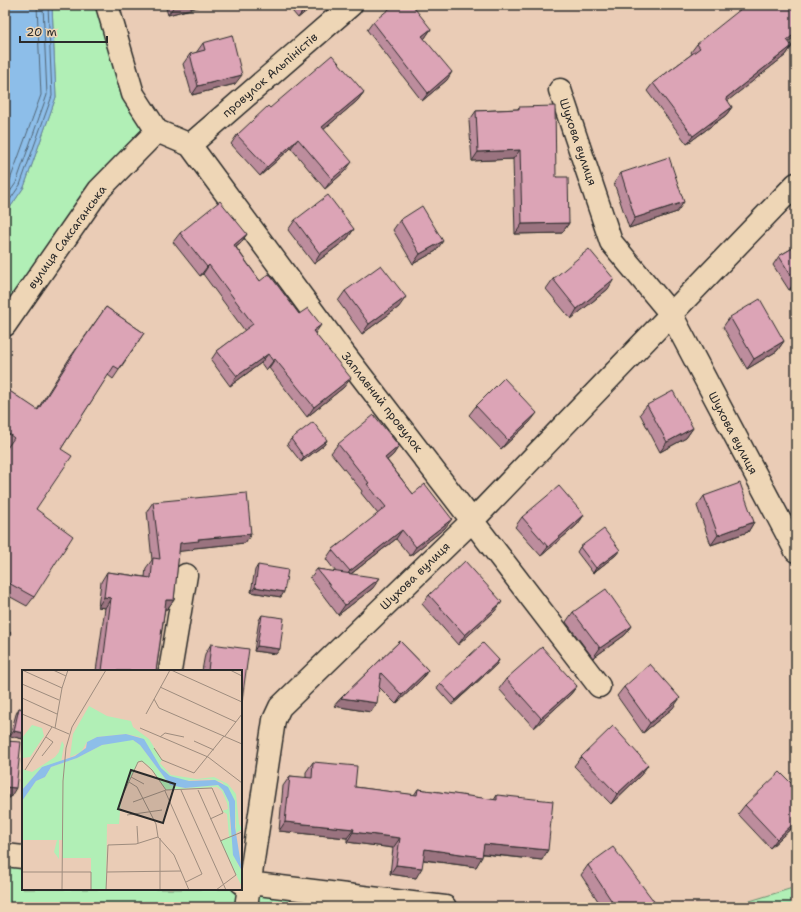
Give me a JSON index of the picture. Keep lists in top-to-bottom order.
{
  "streets": {
    "street": [
      "провулок Альпіністів",
      "Шухова вулиця",
      "вулиця Саксаганська",
      "Заплавний провулок"
    ]
  },
  "crossings": [
    ["провулок Альпіністів", "Заплавний провулок"],
    ["Шухова вулиця", "Заплавний провулок"]
  ],
  "scale_bar": "20 m"
}
